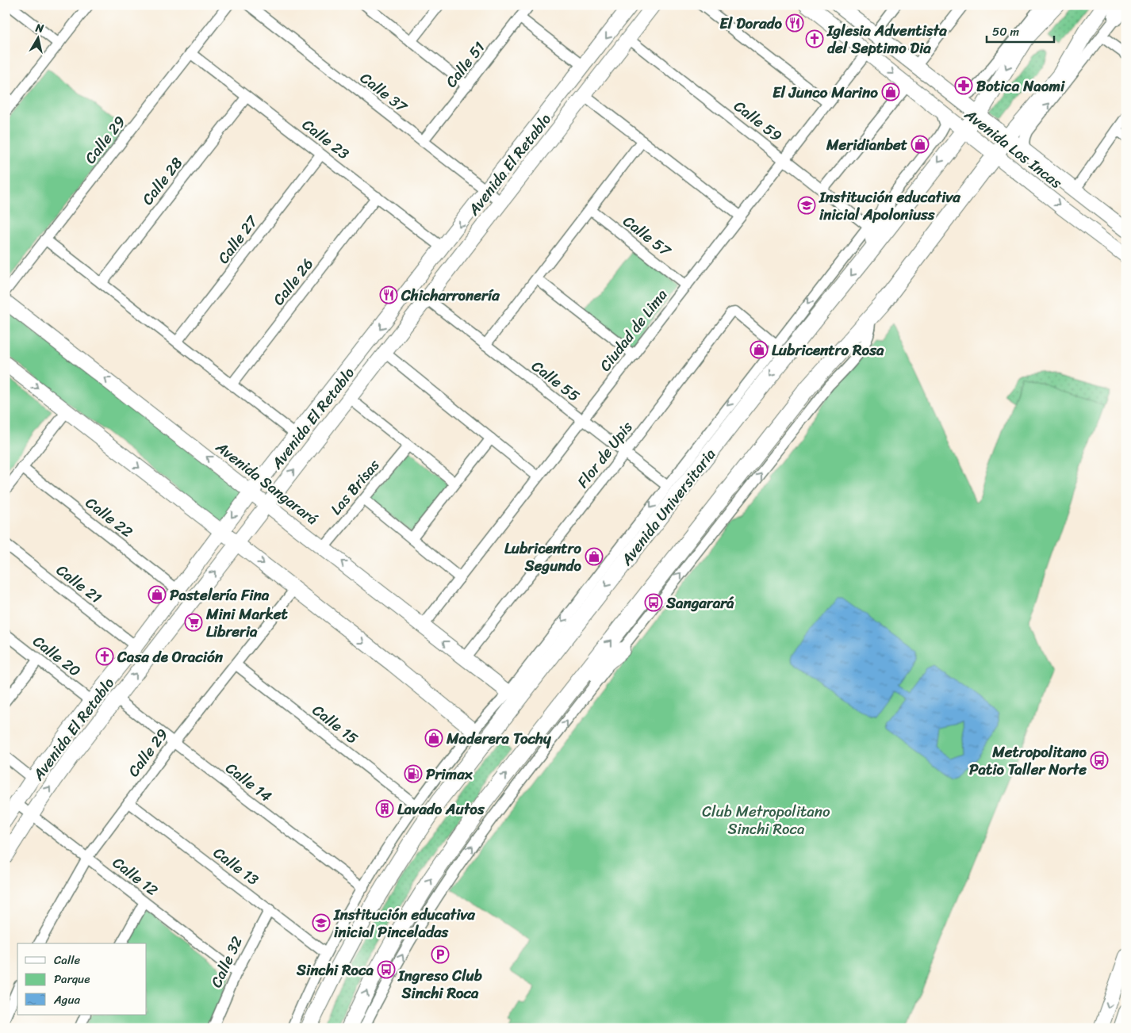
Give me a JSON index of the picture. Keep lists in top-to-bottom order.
{
  "streets": {
    "main road": [
      "Avenida Los Incas",
      "Avenida El Retablo",
      "Avenida Sangarará",
      "Avenida Universitaria"
    ],
    "street": [
      "Calle 51",
      "Calle 37",
      "Calle 59",
      "Calle 23",
      "Calle 29",
      "Calle 28",
      "Calle 57",
      "Calle 27",
      "Calle 26",
      "Ciudad de Lima",
      "Calle 55",
      "Flor de Upis",
      "Las Brisas",
      "Calle 22",
      "Calle 21",
      "Calle 20",
      "Calle 15",
      "Calle 14",
      "Calle 13",
      "Calle 12",
      "Calle 32"
    ]
  },
  "crossings": [
    ["Calle 51", "Calle 37"],
    ["Calle 37", "Avenida El Retablo"],
    ["Calle 59", "Avenida El Retablo"],
    ["Calle 59", "Ciudad de Lima"],
    ["Calle 59", "Avenida Universitaria"],
    ["Calle 23", "Calle 29"],
    ["Calle 23", "Avenida El Retablo"],
    ["Calle 23", "Calle 28"],
    ["Calle 23", "Calle 27"],
    ["Calle 23", "Calle 26"],
    ["Calle 29", "Calle 15"],
    ["Calle 29", "Calle 14"],
    ["Calle 29", "Calle 13"],
    ["Calle 29", "Calle 12"],
    ["Avenida Los Incas", "Ciudad de Lima"],
    ["Avenida Los Incas", "Avenida Universitaria"],
    ["Avenida El Retablo", "Calle 55"],
    ["Avenida El Retablo", "Avenida Sangarará"],
    ["Avenida El Retablo", "Calle 22"],
    ["Avenida El Retablo", "Calle 21"],
    ["Avenida El Retablo", "Calle 20"],
    ["Avenida El Retablo", "Calle 14"],
    ["Avenida El Retablo", "Calle 12"],
    ["Calle 57", "Ciudad de Lima"],
    ["Ciudad de Lima", "Calle 55"],
    ["Ciudad de Lima", "Avenida Sangarará"],
    ["Calle 55", "Flor de Upis"],
    ["Calle 55", "Avenida Universitaria"],
    ["Flor de Upis", "Avenida Sangarará"],
    ["Flor de Upis", "Avenida Universitaria"],
    ["Avenida Sangarará", "Las Brisas"],
    ["Avenida Sangarará", "Avenida Universitaria"],
    ["Avenida Universitaria", "Calle 15"],
    ["Avenida Universitaria", "Calle 14"],
    ["Avenida Universitaria", "Calle 13"],
    ["Calle 13", "Calle 32"],
    ["Calle 12", "Calle 32"]
  ],
  "parks": ["Club Metropolitano Sinchi Roca"],
  "places": {
    "restaurant": ["El Dorado", "Chicharronería"],
    "church": ["Iglesia Adventista del Septimo Dia", "Casa de Oración"],
    "pharmacy": ["Botica Naomi"],
    "shop": [
      "El Junco Marino",
      "Meridianbet",
      "Lubricentro Rosa",
      "Lubricentro Segundo",
      "Pastelería Fina",
      "Maderera Tochy"
    ],
    "school or university": ["Institución educativa inicial Apoloniuss", "Institución educativa inicial Pinceladas"],
    "bus stop": ["Sangarará", "Metropolitano Patio Taller Norte", "Sinchi Roca"],
    "supermarket": ["Mini Market Libreria"],
    "fuel station": ["Primax"],
    "building": ["Lavado Autos"],
    "parking": ["Ingreso Club Sinchi Roca"]
  },
  "legend": ["Calle", "Parque", "Agua"],
  "scale_bar": "50 m",
  "north": "top"
}
